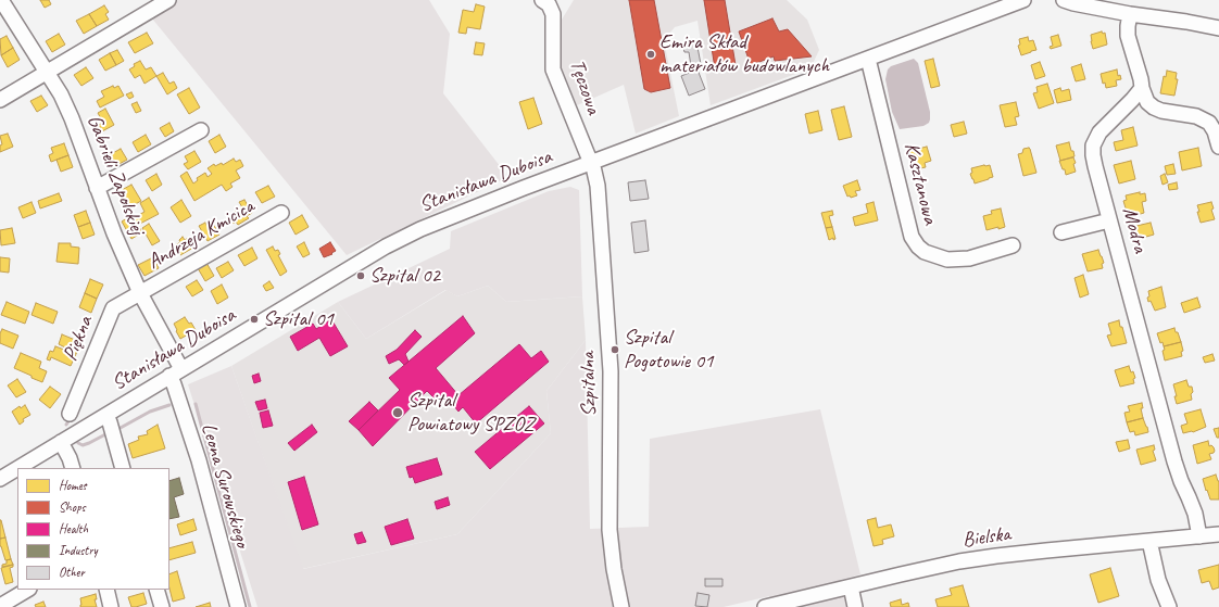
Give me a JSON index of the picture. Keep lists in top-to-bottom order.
{
  "streets": {
    "street": [
      "Tęczowa",
      "Gabrieli Zapolskiej",
      "Stanisława Duboisa",
      "Kasztanowa",
      "Modra",
      "Andrzeja Kmicica",
      "Piękna",
      "Szpitalna",
      "Leona Surowskiego",
      "Bielska"
    ]
  },
  "crossings": [
    ["Tęczowa", "Stanisława Duboisa"],
    ["Tęczowa", "Szpitalna"],
    ["Gabrieli Zapolskiej", "Stanisława Duboisa"],
    ["Gabrieli Zapolskiej", "Andrzeja Kmicica"],
    ["Gabrieli Zapolskiej", "Piękna"],
    ["Gabrieli Zapolskiej", "Leona Surowskiego"],
    ["Stanisława Duboisa", "Kasztanowa"],
    ["Stanisława Duboisa", "Szpitalna"],
    ["Stanisława Duboisa", "Leona Surowskiego"],
    ["Modra", "Bielska"],
    ["Andrzeja Kmicica", "Piękna"]
  ],
  "places": [
    "Emira Skład materiałów budowlanych",
    "Szpital 02",
    "Szpital 01",
    "Szpital Pogotowie 01",
    "Szpital Powiatowy SPZOZ"
  ],
  "legend": [
    "Homes",
    "Shops",
    "Health",
    "Industry",
    "Other"
  ]
}
